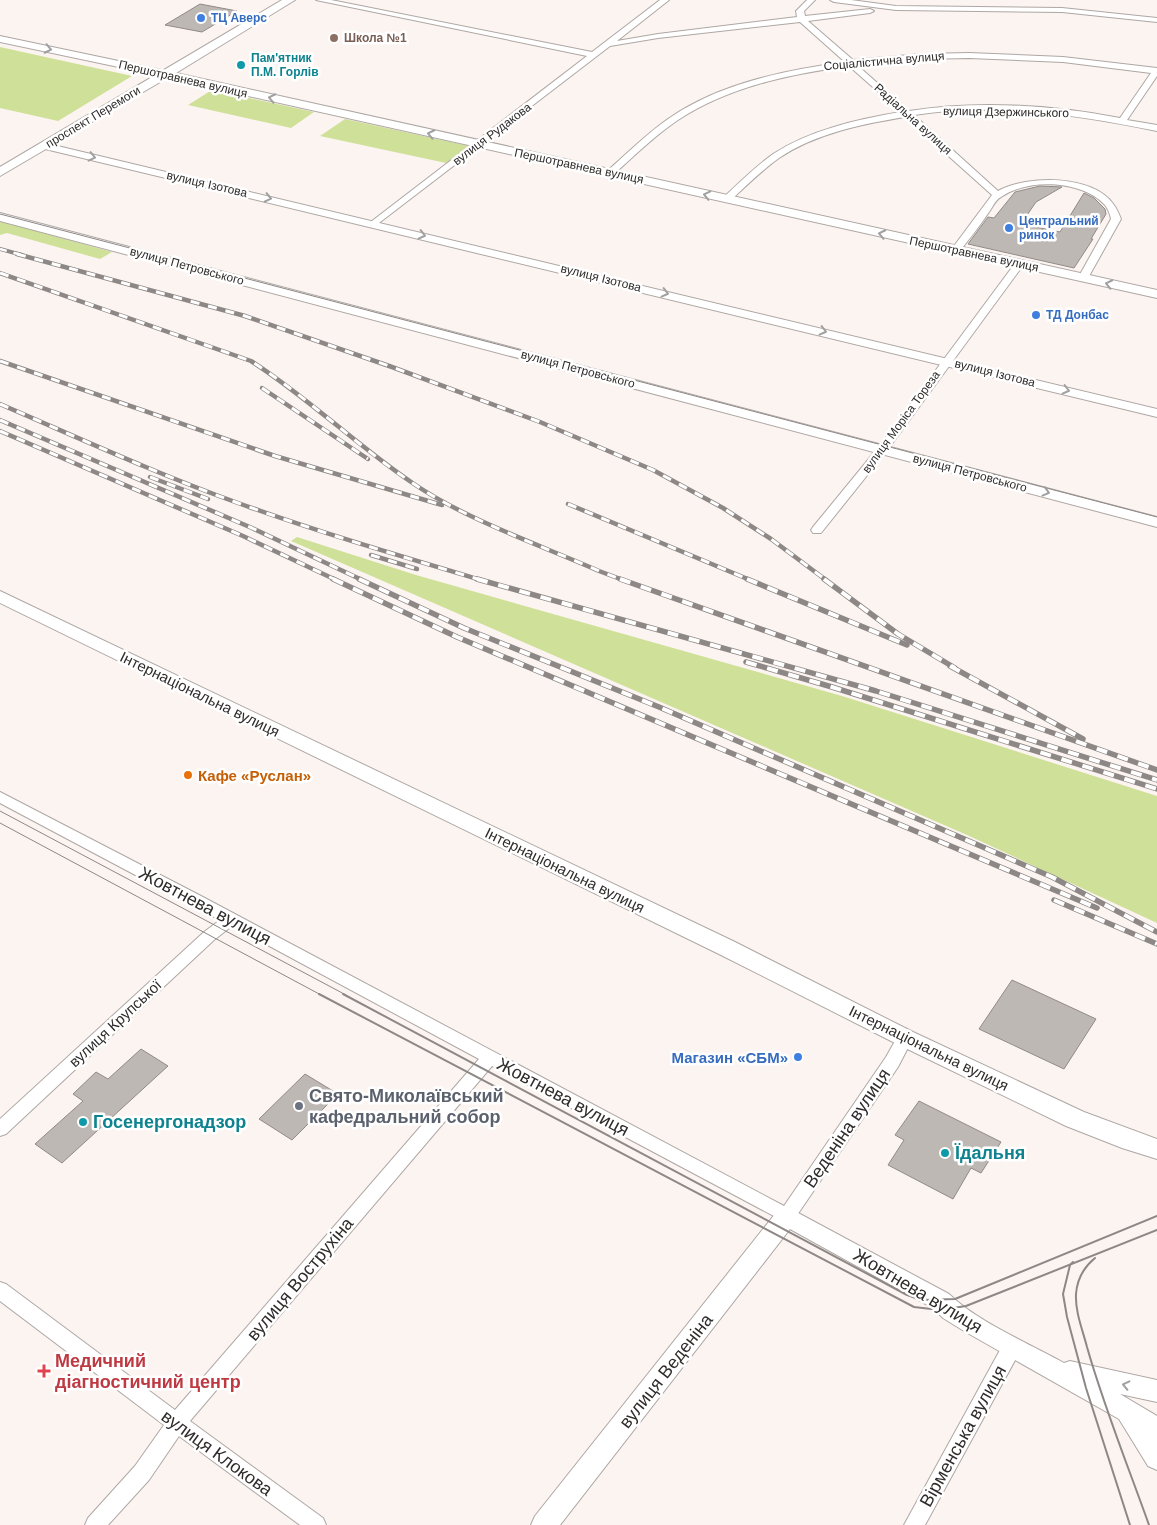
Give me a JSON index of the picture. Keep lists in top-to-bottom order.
{
  "streets": {
    "main road": [
      "Першотравнева вулиця",
      "проспект Перемоги",
      "вулиця Петровського",
      "Інтернаціональна вулиця"
    ],
    "street": [
      "Соціалістична вулиця",
      "вулиця Дзержинського",
      "Радіальна вулиця",
      "вулиця Рудакова",
      "вулиця Ізотова",
      "вулиця Моріса Тореза",
      "Жовтнева вулиця",
      "вулиця Крупської",
      "Веденіна вулиця",
      "вулиця Вострухіна",
      "вулиця Веденіна",
      "Вірменська вулиця",
      "вулиця Клокова"
    ]
  },
  "crossings": [
    ["Соціалістична вулиця", "Першотравнева вулиця"],
    ["Соціалістична вулиця", "Радіальна вулиця"],
    ["Першотравнева вулиця", "вулиця Дзержинського"],
    ["Першотравнева вулиця", "проспект Перемоги"],
    ["Першотравнева вулиця", "вулиця Рудакова"],
    ["Першотравнева вулиця", "вулиця Моріса Тореза"],
    ["вулиця Дзержинського", "Радіальна вулиця"],
    ["проспект Перемоги", "вулиця Ізотова"],
    ["вулиця Рудакова", "вулиця Ізотова"],
    ["вулиця Ізотова", "вулиця Моріса Тореза"],
    ["вулиця Петровського", "вулиця Моріса Тореза"],
    ["Інтернаціональна вулиця", "Веденіна вулиця"],
    ["Жовтнева вулиця", "вулиця Крупської"],
    ["Жовтнева вулиця", "Веденіна вулиця"],
    ["Жовтнева вулиця", "вулиця Вострухіна"],
    ["Жовтнева вулиця", "вулиця Веденіна"],
    ["Жовтнева вулиця", "Вірменська вулиця"],
    ["Веденіна вулиця", "вулиця Веденіна"],
    ["вулиця Вострухіна", "вулиця Клокова"]
  ],
  "one_way": ["вулиця Ізотова"],
  "places": {
    "other": [
      "ТЦ Аверс",
      "Школа №1",
      "Пам'ятник П.М. Горлів",
      "Центральний ринок",
      "ТД Донбас",
      "Кафе «Руслан»",
      "Магазин «СБМ»",
      "Свято-Миколаївський кафедральний собор",
      "Госенергонадзор",
      "Їдальня"
    ],
    "health": ["Медичний діагностичний центр"]
  }
}
